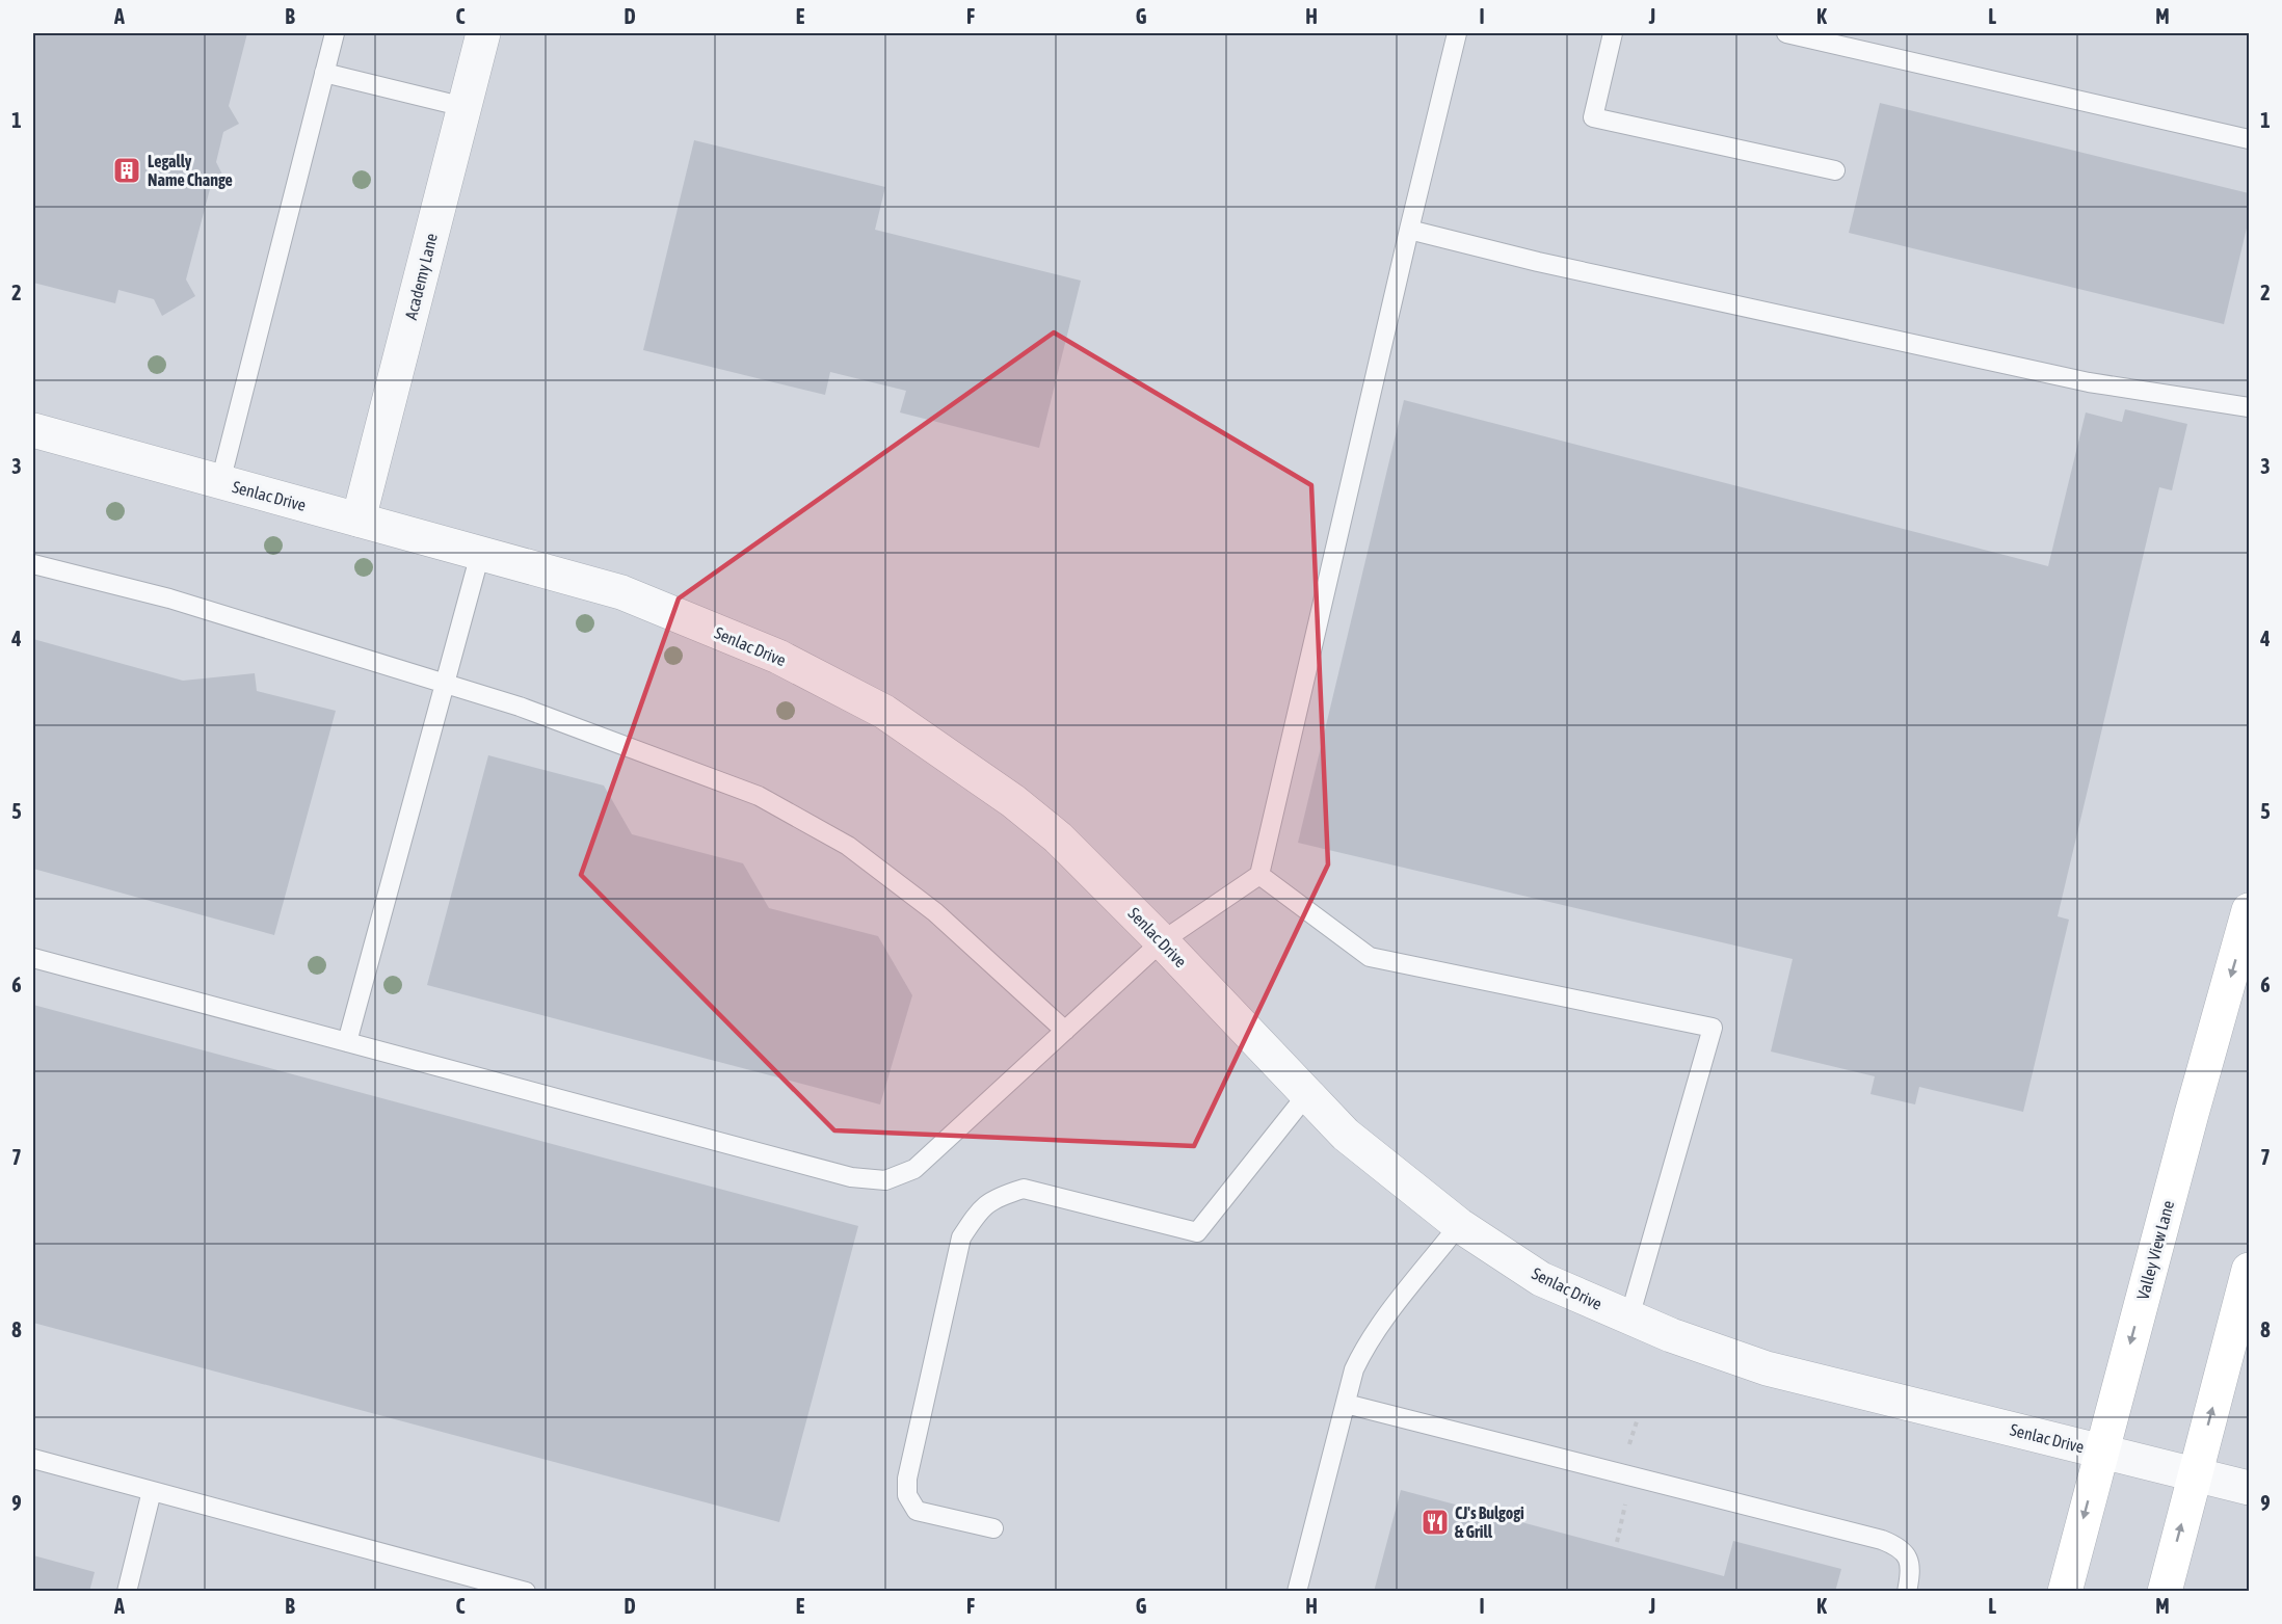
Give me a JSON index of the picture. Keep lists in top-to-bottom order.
{
  "streets": {
    "main road": ["Valley View Lane"],
    "street": ["Academy Lane", "Senlac Drive"]
  },
  "crossings": [
    ["Academy Lane", "Senlac Drive"],
    ["Senlac Drive", "Valley View Lane"]
  ],
  "places": {
    "building": ["Legally Name Change"],
    "restaurant": ["CJ's Bulgogi & Grill"]
  },
  "grid": {
    "columns": [
      "A",
      "B",
      "C",
      "D",
      "E",
      "F",
      "G",
      "H",
      "I",
      "J",
      "K",
      "L",
      "M"
    ],
    "rows": [
      "1",
      "2",
      "3",
      "4",
      "5",
      "6",
      "7",
      "8",
      "9"
    ]
  }
}
